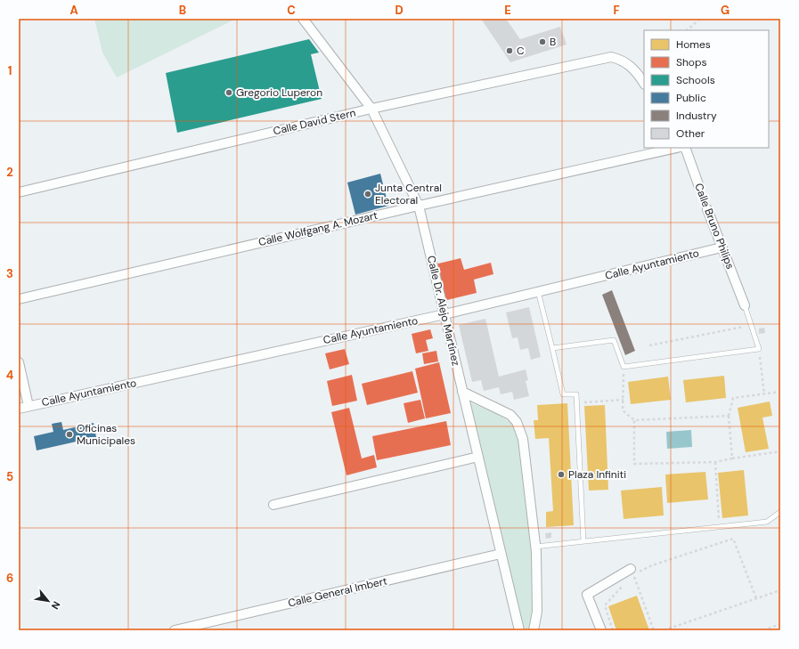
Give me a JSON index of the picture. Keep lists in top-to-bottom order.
{
  "streets": {
    "street": [
      "Calle David Stern",
      "Calle Bruno Philips",
      "Calle Wolfgang A. Mozart",
      "Calle Ayuntamiento",
      "Calle Dr. Alejo Martínez",
      "Calle General Imbert"
    ]
  },
  "crossings": [
    ["Calle David Stern", "Calle Dr. Alejo Martínez"],
    ["Calle Bruno Philips", "Calle Ayuntamiento"],
    ["Calle Wolfgang A. Mozart", "Calle Dr. Alejo Martínez"],
    ["Calle Ayuntamiento", "Calle Dr. Alejo Martínez"],
    ["Calle Dr. Alejo Martínez", "Calle General Imbert"]
  ],
  "places": [
    "B",
    "C",
    "Gregorio Luperon",
    "Junta Central Electoral",
    "Oficinas Municipales",
    "Plaza Infiniti"
  ],
  "legend": [
    "Homes",
    "Shops",
    "Schools",
    "Public",
    "Industry",
    "Other"
  ],
  "north": "bottom right",
  "grid": {
    "columns": [
      "A",
      "B",
      "C",
      "D",
      "E",
      "F",
      "G"
    ],
    "rows": [
      "1",
      "2",
      "3",
      "4",
      "5",
      "6"
    ]
  }
}
